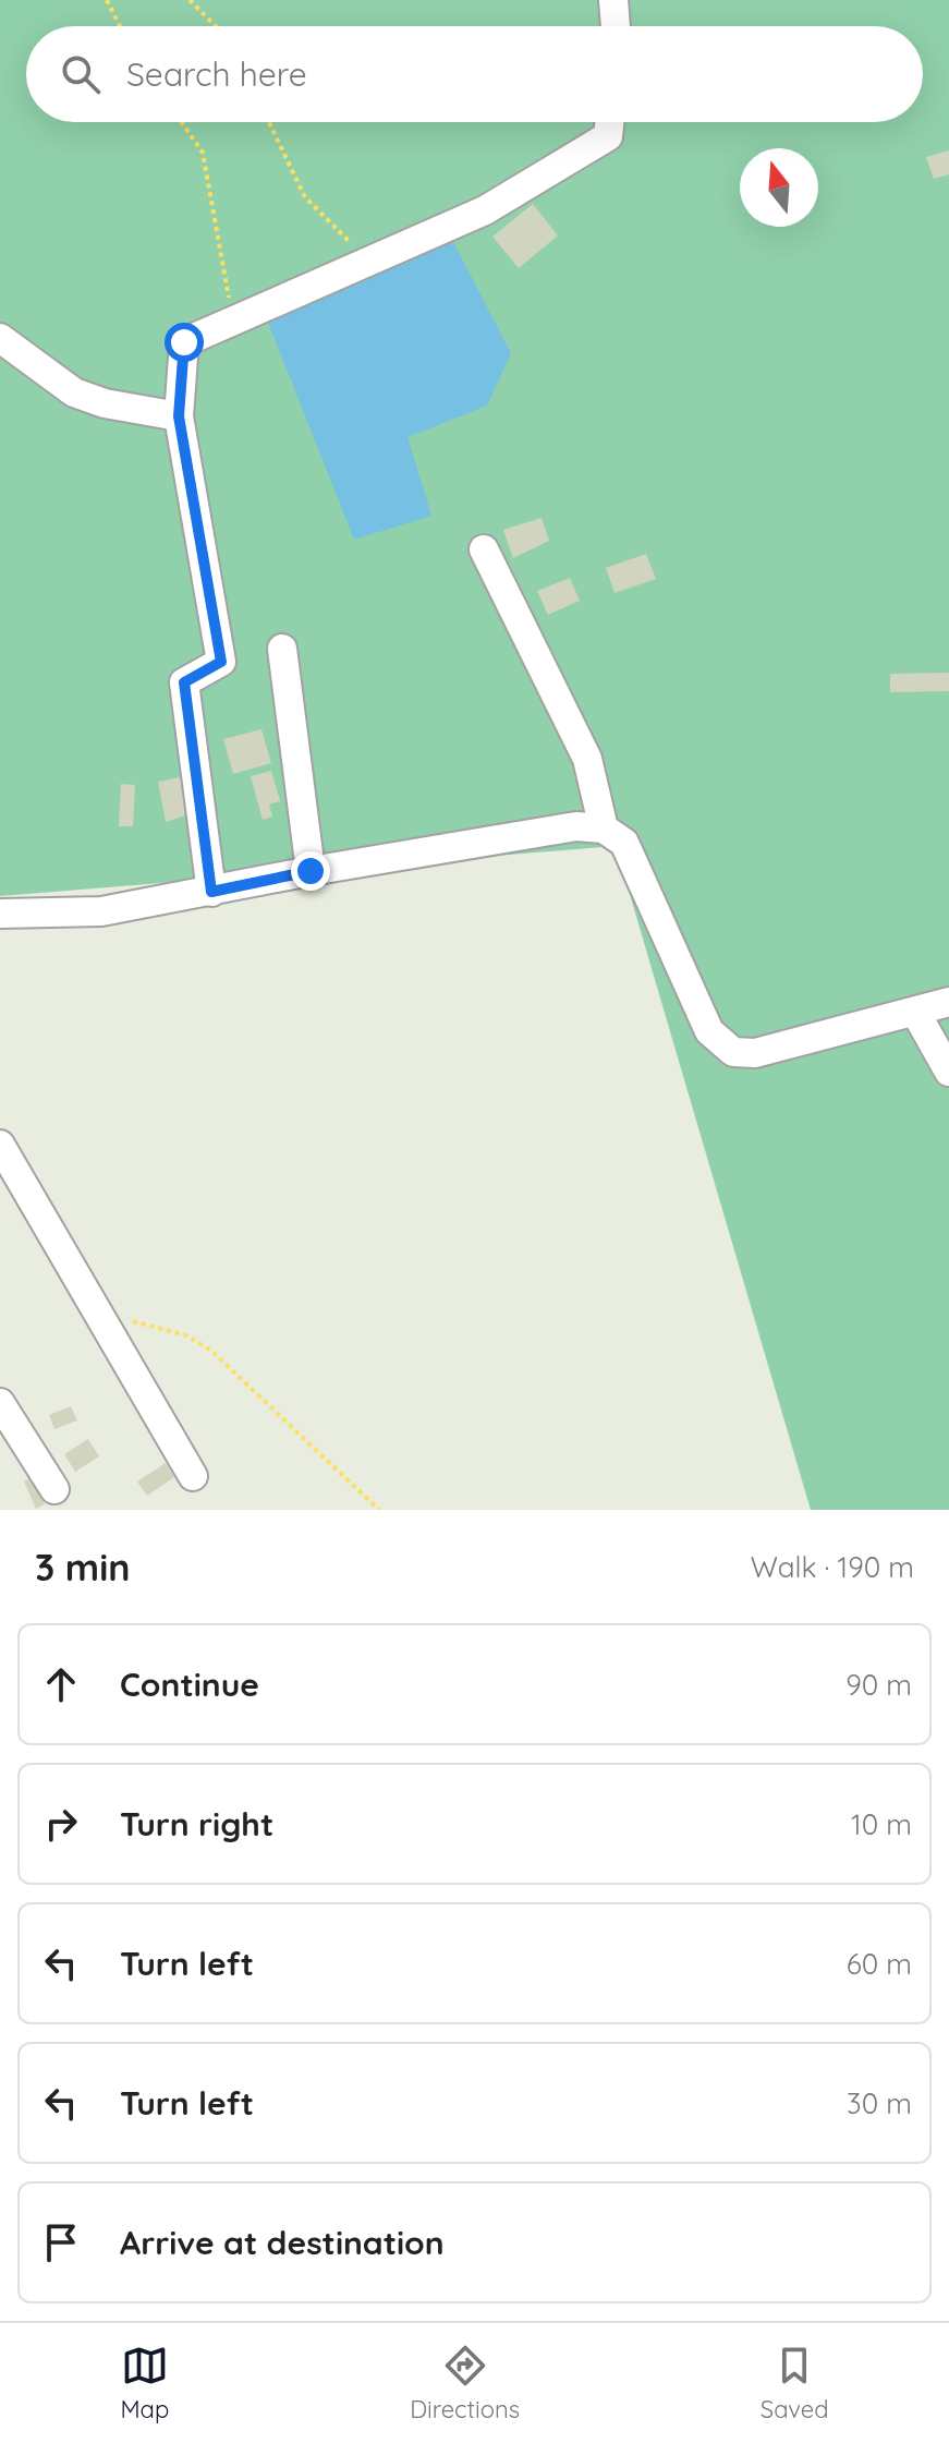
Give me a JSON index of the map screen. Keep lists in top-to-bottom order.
{
  "north": "top",
  "page": {
    "search": "Search here",
    "heading": ["3 min", "Walk · 190 m"],
    "list": [
      ["Continue", "90 m"],
      ["Turn right", "10 m"],
      ["Turn left", "60 m"],
      ["Turn left", "30 m"],
      "Arrive at destination"
    ],
    "nav": ["Map", "Directions", "Saved"]
  }
}
